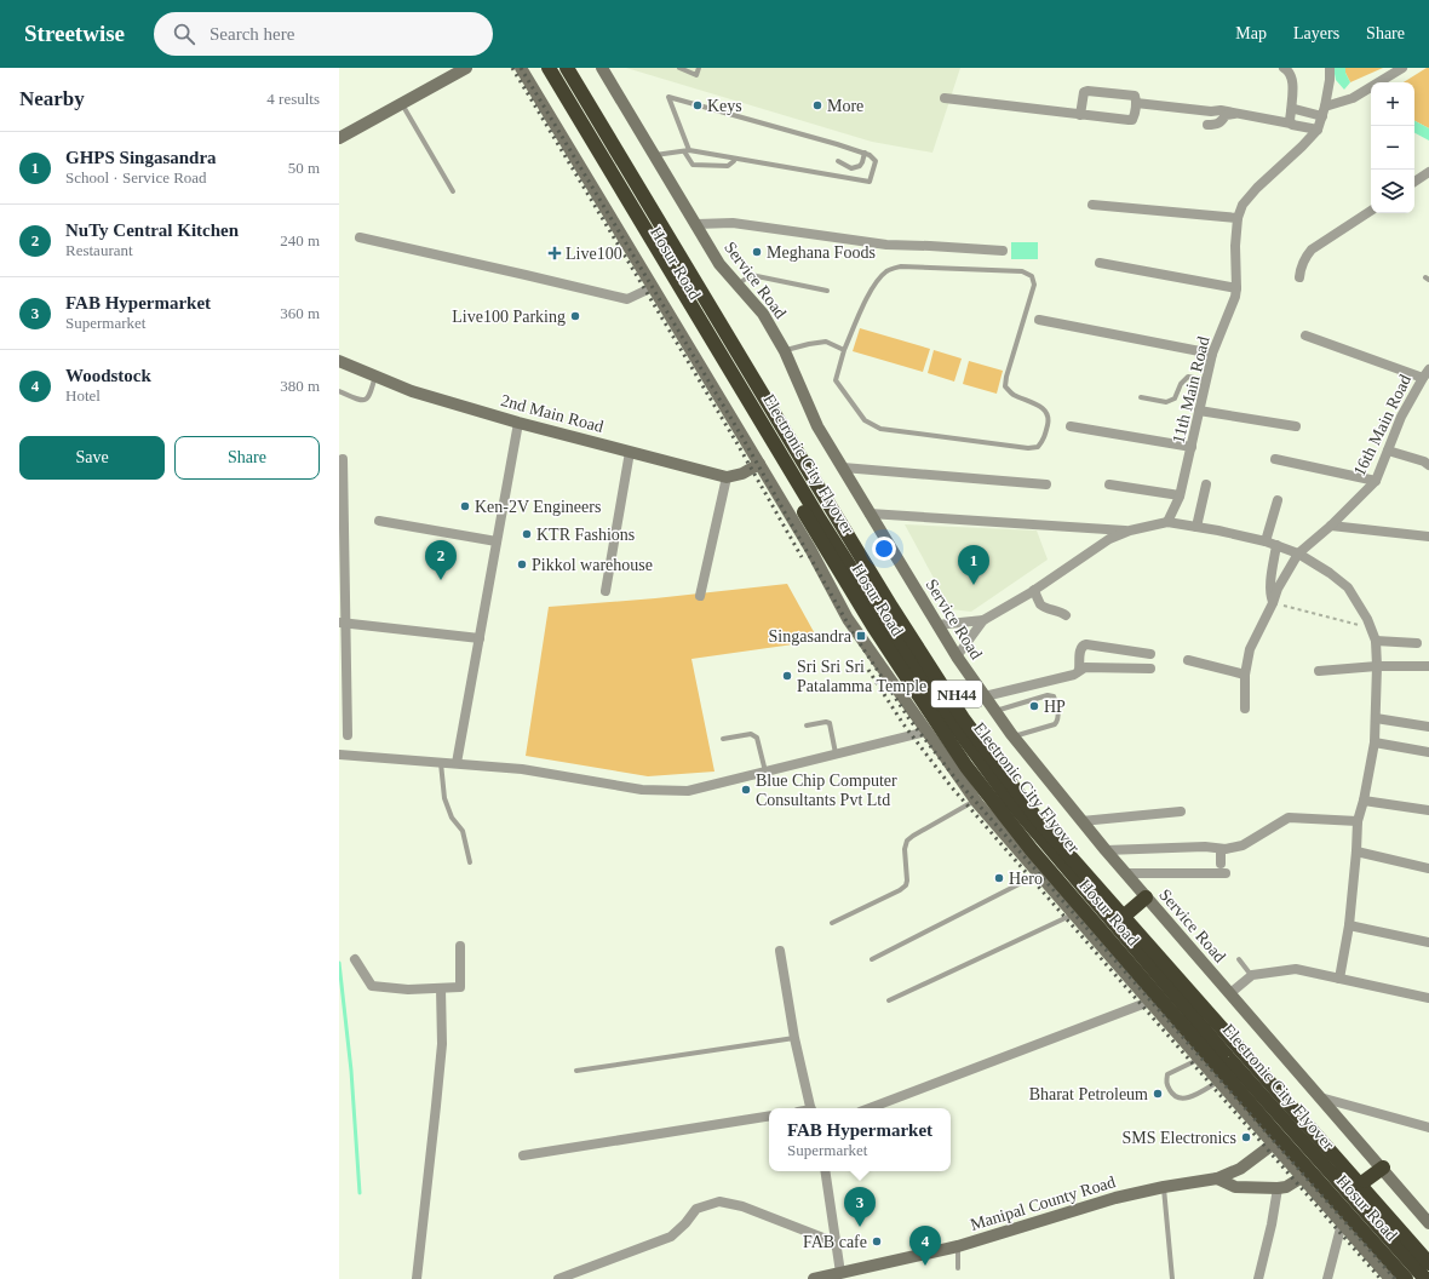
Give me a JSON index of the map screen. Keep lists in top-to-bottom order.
{
  "streets": {
    "highway": ["Hosur Road", "Electronic City Flyover", "NH44"],
    "street": [
      "Service Road",
      "11th Main Road",
      "2nd Main Road",
      "16th Main Road",
      "Manipal County Road"
    ]
  },
  "crossings": [
    ["Hosur Road", "Manipal County Road"]
  ],
  "places": {
    "other": [
      "Keys",
      "More",
      "Meghana Foods",
      "Live100 Parking",
      "Ken-2V Engineers",
      "KTR Fashions",
      "Pikkol warehouse",
      "Sri Sri Sri Patalamma Temple",
      "HP",
      "Blue Chip Computer Consultants Pvt Ltd",
      "Hero",
      "Bharat Petroleum",
      "SMS Electronics",
      "FAB cafe"
    ],
    "health": ["Live100"],
    "transit": ["Singasandra"]
  },
  "page": {
    "header": "Streetwise",
    "search": "Search here",
    "nav": ["Map", "Layers", "Share"],
    "heading": ["Nearby", "4 results"],
    "map_buttons": ["+", "−"],
    "list": [
      {
        "mark": "1",
        "name": "GHPS Singasandra",
        "note": "School · Service Road",
        "value": "50 m"
      },
      {
        "mark": "2",
        "name": "NuTy Central Kitchen",
        "note": "Restaurant",
        "value": "240 m"
      },
      {
        "mark": "3",
        "name": "FAB Hypermarket",
        "note": "Supermarket",
        "value": "360 m"
      },
      {
        "mark": "4",
        "name": "Woodstock",
        "note": "Hotel",
        "value": "380 m"
      }
    ],
    "buttons": ["Save", "Share"],
    "pins": [
      "2",
      "1",
      "3",
      "4"
    ],
    "popup": ["FAB Hypermarket", "Supermarket"]
  }
}
